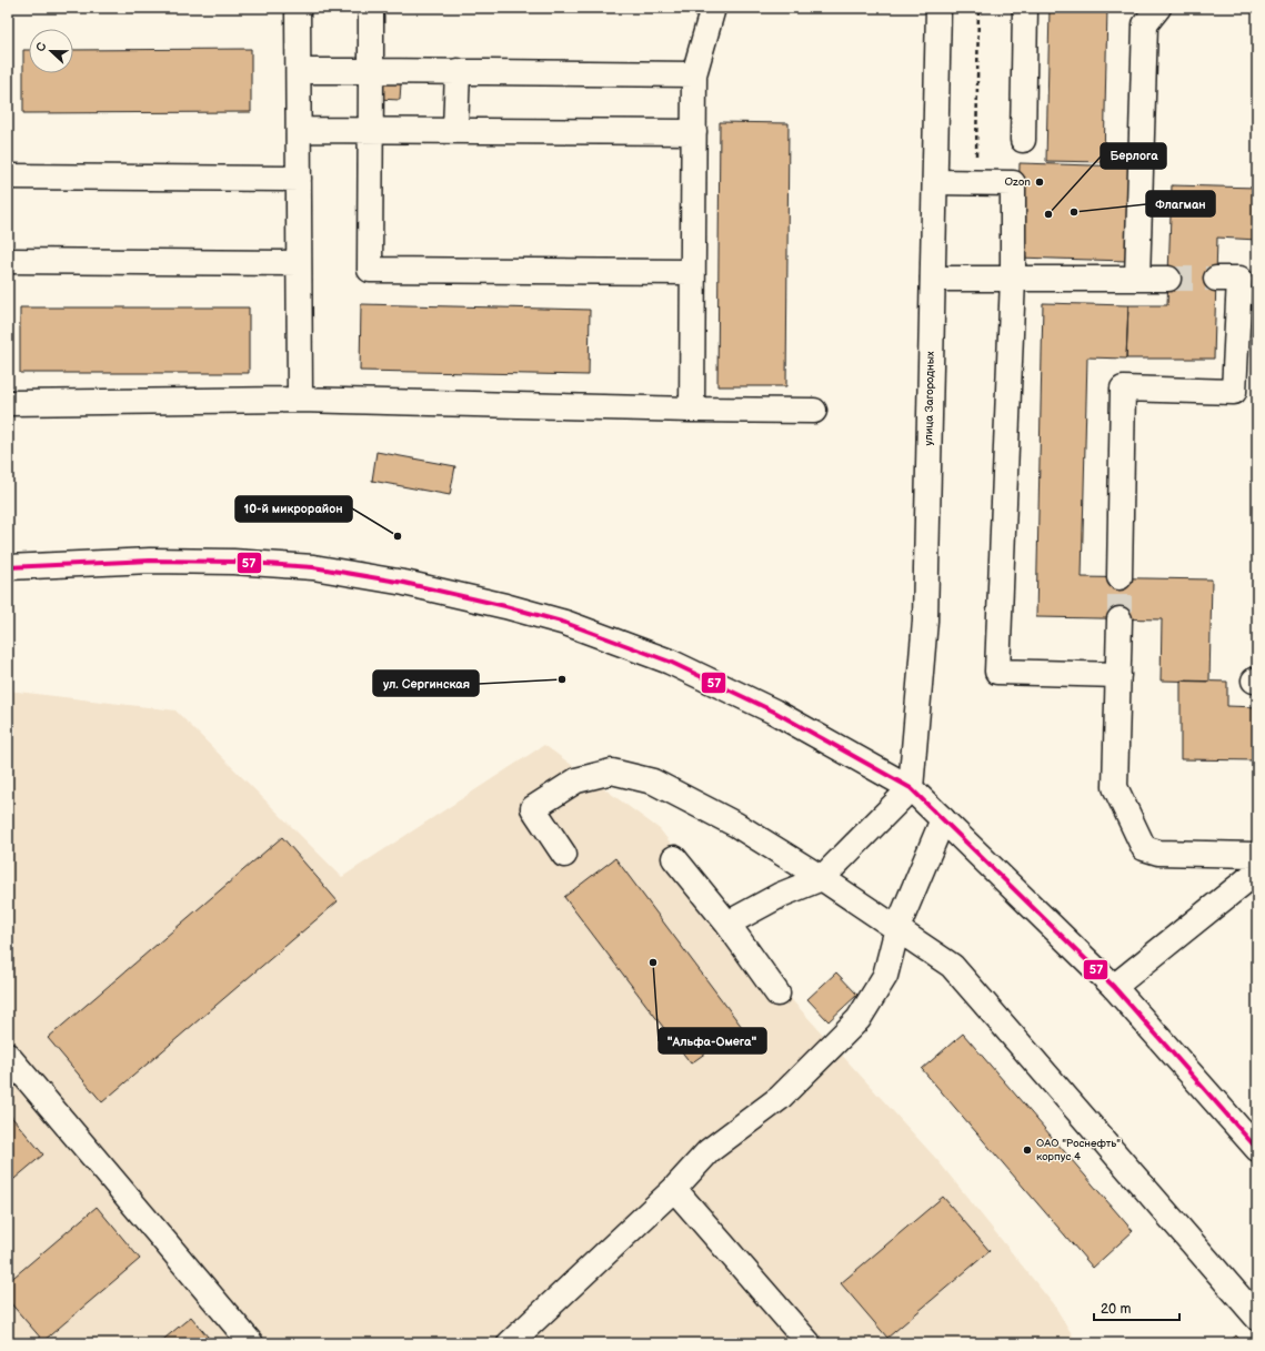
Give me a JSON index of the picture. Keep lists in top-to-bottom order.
{
  "streets": {
    "main road": ["улица Загородных"]
  },
  "places": [
    "Ozon",
    "Флагман",
    "Берлога",
    "10-й микрорайон",
    "ул. Сергинская",
    "\"Альфа-Омега\"",
    "ОАО \"Роснефть\" корпус 4"
  ],
  "lines": ["transit line 57"],
  "scale_bar": "20 m",
  "north": "left"
}
